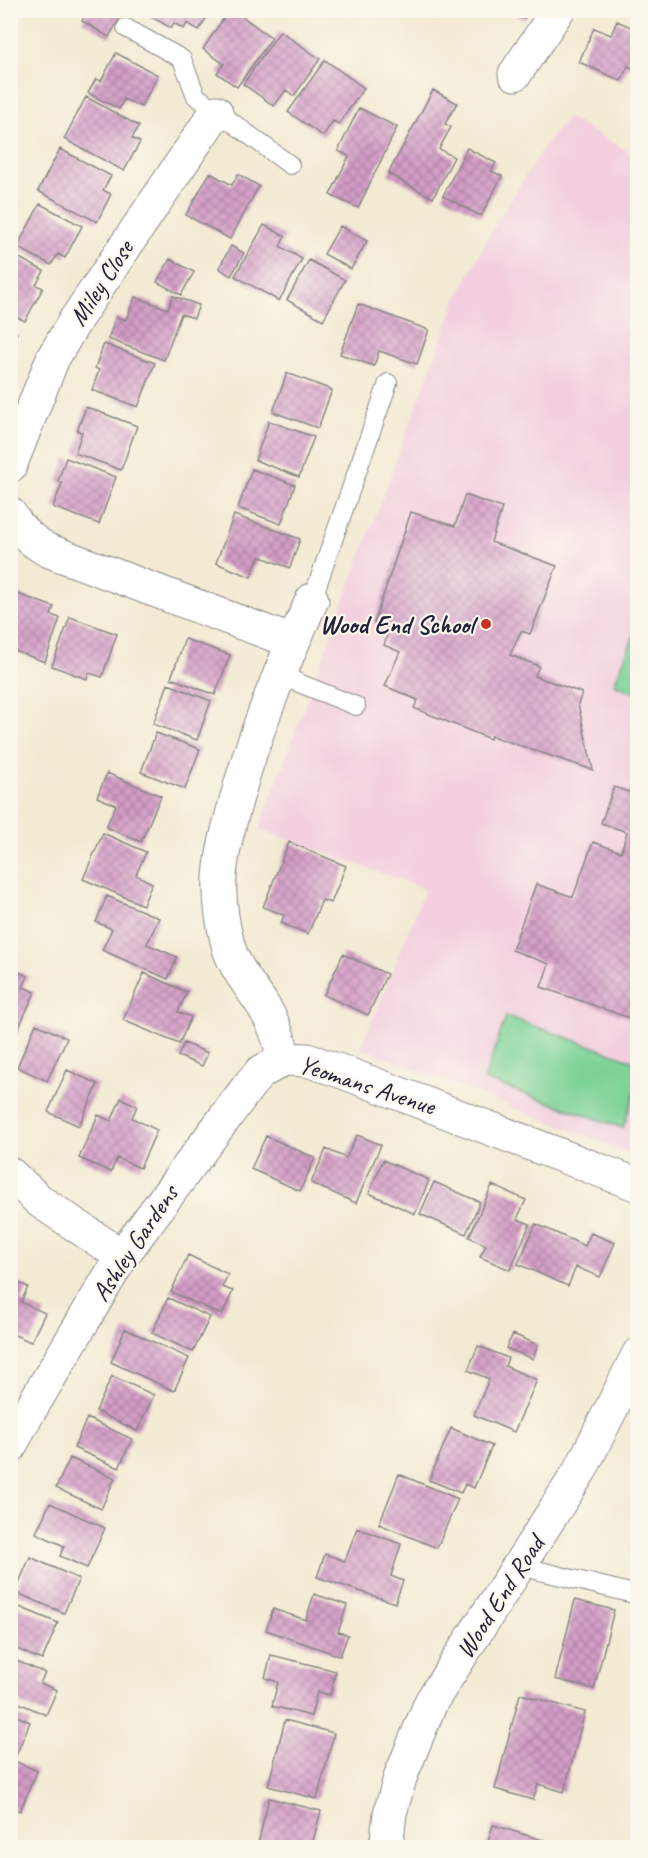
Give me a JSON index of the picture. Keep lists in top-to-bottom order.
{
  "streets": {
    "street": [
      "Miley Close",
      "Yeomans Avenue",
      "Ashley Gardens",
      "Wood End Road"
    ]
  },
  "crossings": [
    ["Yeomans Avenue", "Ashley Gardens"]
  ],
  "places": ["Wood End School"]
}
